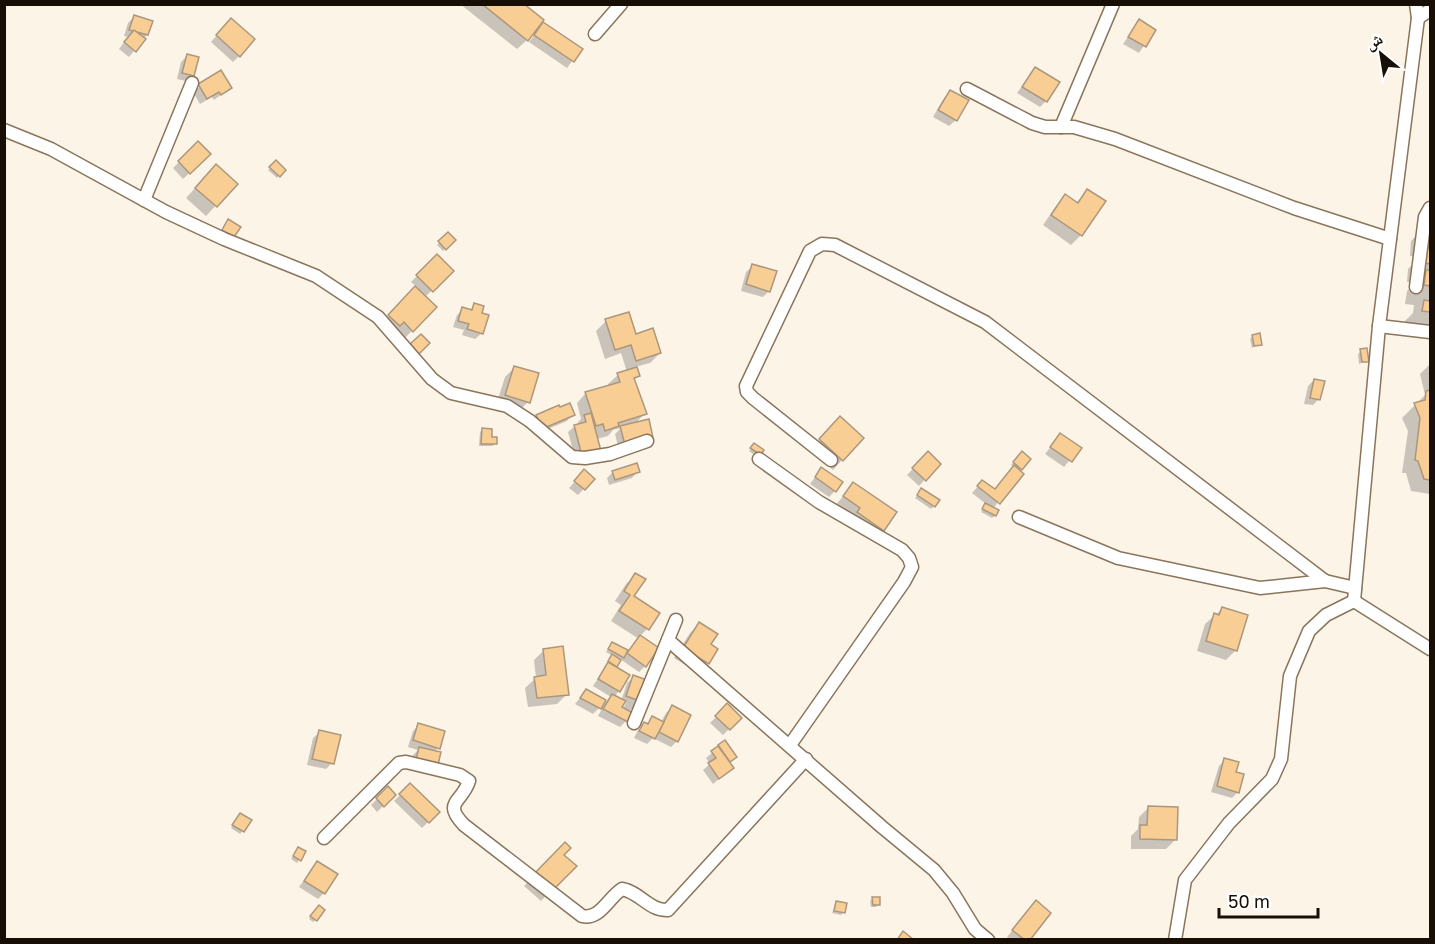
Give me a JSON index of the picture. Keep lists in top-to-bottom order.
{
  "scale_bar": "50 m",
  "north": "top left"
}
